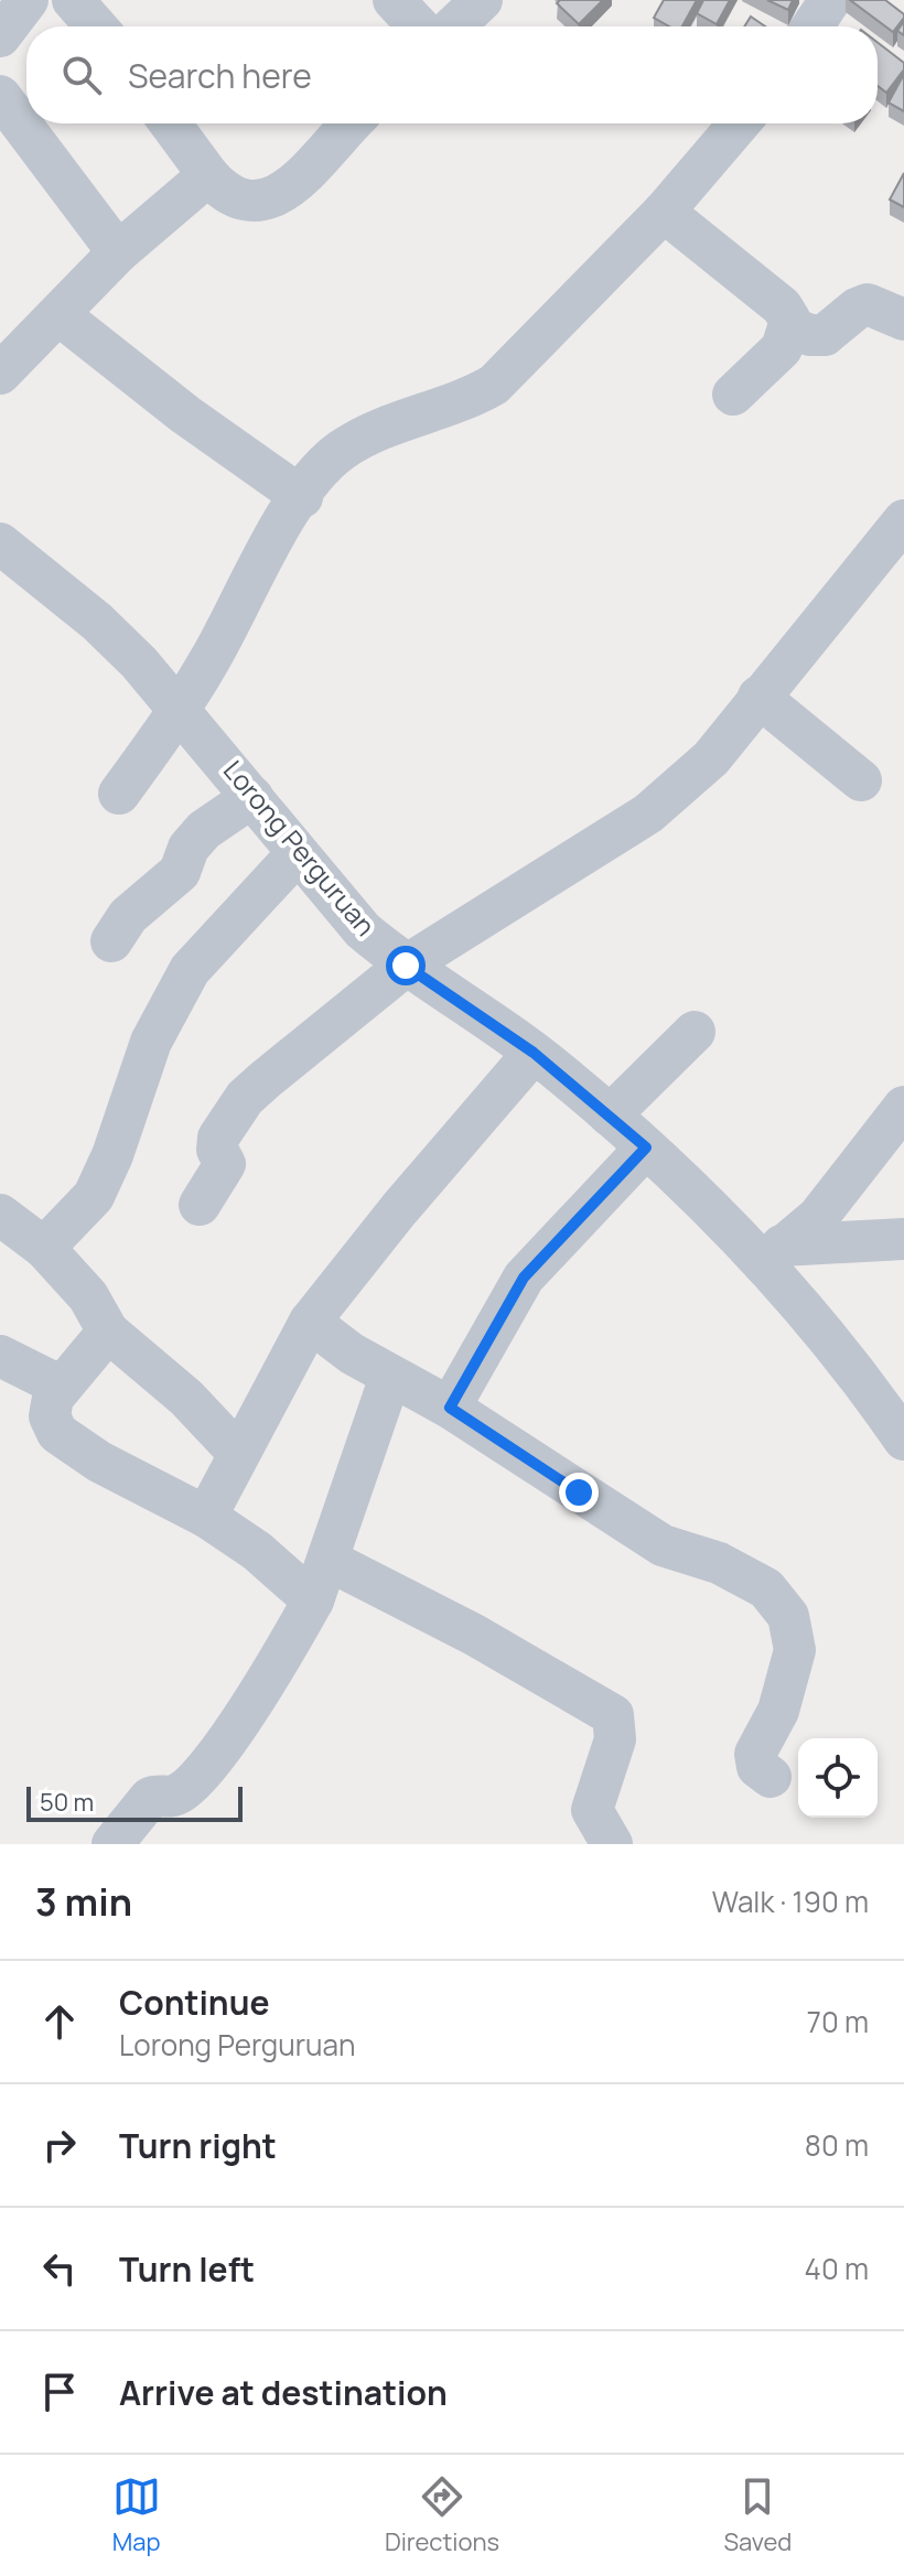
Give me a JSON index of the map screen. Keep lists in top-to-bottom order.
{
  "streets": {
    "street": ["Lorong Perguruan"]
  },
  "scale_bar": "50 m",
  "page": {
    "search": "Search here",
    "scale": "50 m",
    "heading": ["3 min", "Walk · 190 m"],
    "list": [
      ["Continue", "Lorong Perguruan", "70 m"],
      ["Turn right", "80 m"],
      ["Turn left", "40 m"],
      "Arrive at destination"
    ],
    "nav": ["Map", "Directions", "Saved"]
  }
}
